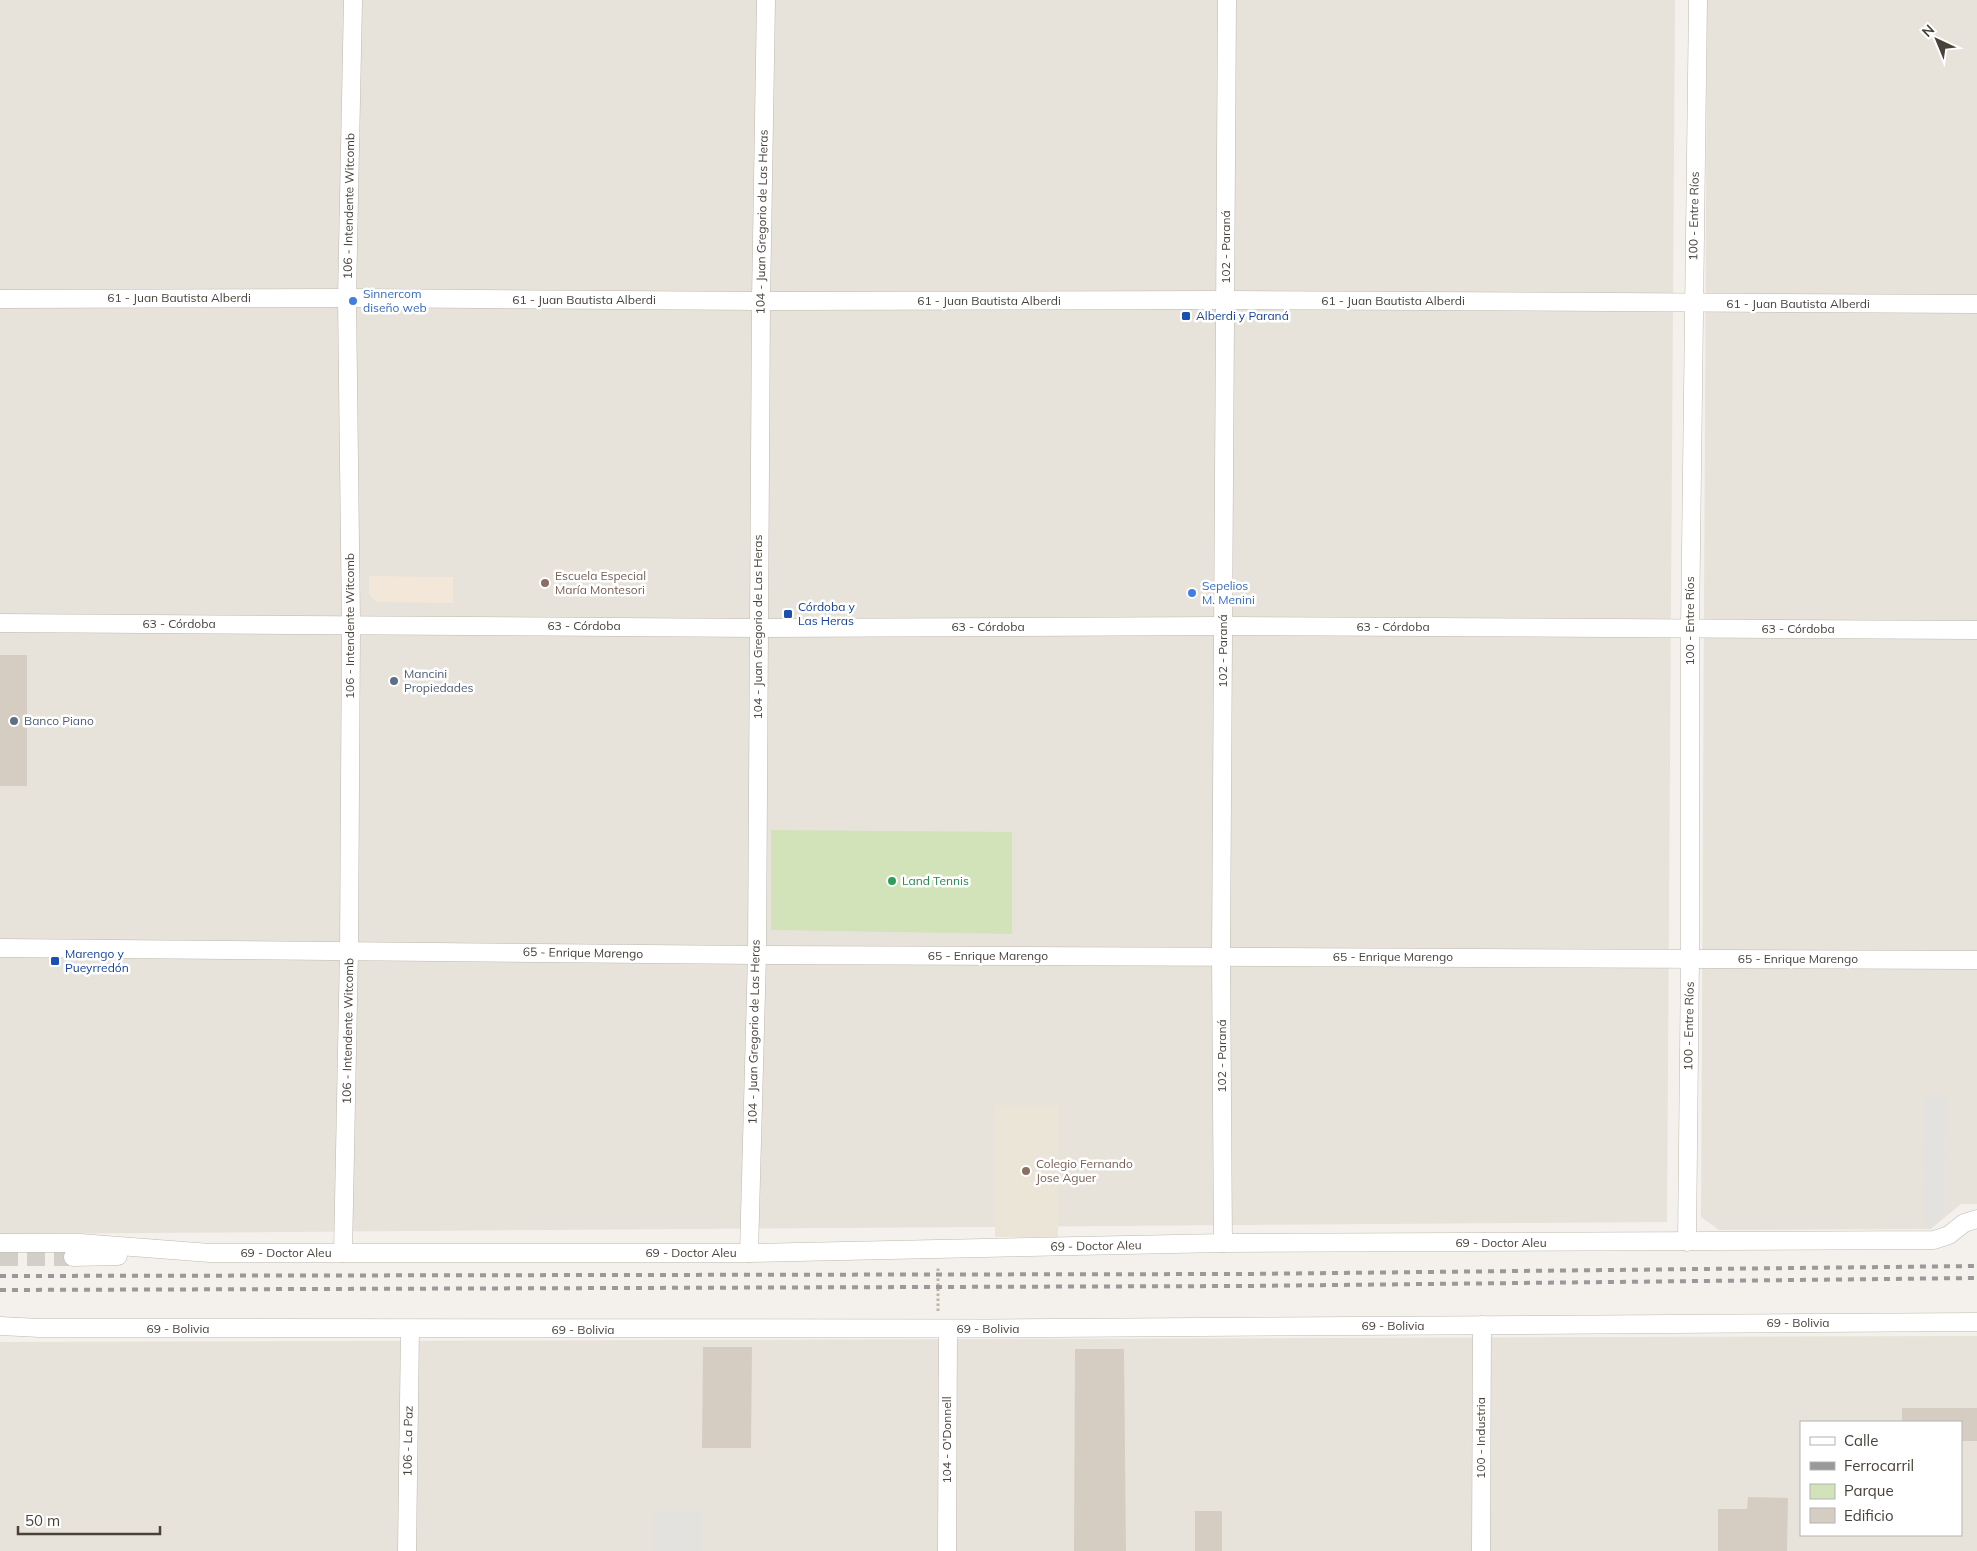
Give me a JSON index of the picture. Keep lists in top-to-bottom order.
{
  "streets": {
    "street": [
      "106 - Intendente Witcomb",
      "100 - Entre Ríos",
      "104 - Juan Gregorio de Las Heras",
      "102 - Paraná",
      "61 - Juan Bautista Alberdi",
      "63 - Córdoba",
      "65 - Enrique Marengo",
      "69 - Doctor Aleu",
      "69 - Bolivia",
      "100 - Industria",
      "104 - O'Donnell",
      "106 - La Paz"
    ]
  },
  "crossings": [
    ["106 - Intendente Witcomb", "61 - Juan Bautista Alberdi"],
    ["106 - Intendente Witcomb", "63 - Córdoba"],
    ["106 - Intendente Witcomb", "65 - Enrique Marengo"],
    ["106 - Intendente Witcomb", "69 - Doctor Aleu"],
    ["100 - Entre Ríos", "61 - Juan Bautista Alberdi"],
    ["100 - Entre Ríos", "63 - Córdoba"],
    ["100 - Entre Ríos", "65 - Enrique Marengo"],
    ["100 - Entre Ríos", "69 - Doctor Aleu"],
    ["104 - Juan Gregorio de Las Heras", "61 - Juan Bautista Alberdi"],
    ["104 - Juan Gregorio de Las Heras", "63 - Córdoba"],
    ["104 - Juan Gregorio de Las Heras", "65 - Enrique Marengo"],
    ["104 - Juan Gregorio de Las Heras", "69 - Doctor Aleu"],
    ["102 - Paraná", "61 - Juan Bautista Alberdi"],
    ["102 - Paraná", "63 - Córdoba"],
    ["102 - Paraná", "65 - Enrique Marengo"],
    ["102 - Paraná", "69 - Doctor Aleu"],
    ["69 - Bolivia", "100 - Industria"],
    ["69 - Bolivia", "104 - O'Donnell"],
    ["69 - Bolivia", "106 - La Paz"]
  ],
  "places": {
    "other": [
      "Sinnercom diseño web",
      "Escuela Especial María Montesori",
      "Sepelios M. Menini",
      "Mancini Propiedades",
      "Banco Piano",
      "Land Tennis",
      "Colegio Fernando Jose Aguer"
    ],
    "transit": ["Alberdi y Paraná", "Córdoba y Las Heras", "Marengo y Pueyrredón"]
  },
  "legend": [
    "Calle",
    "Ferrocarril",
    "Parque",
    "Edificio"
  ],
  "scale_bar": "50 m",
  "north": "top left"
}
